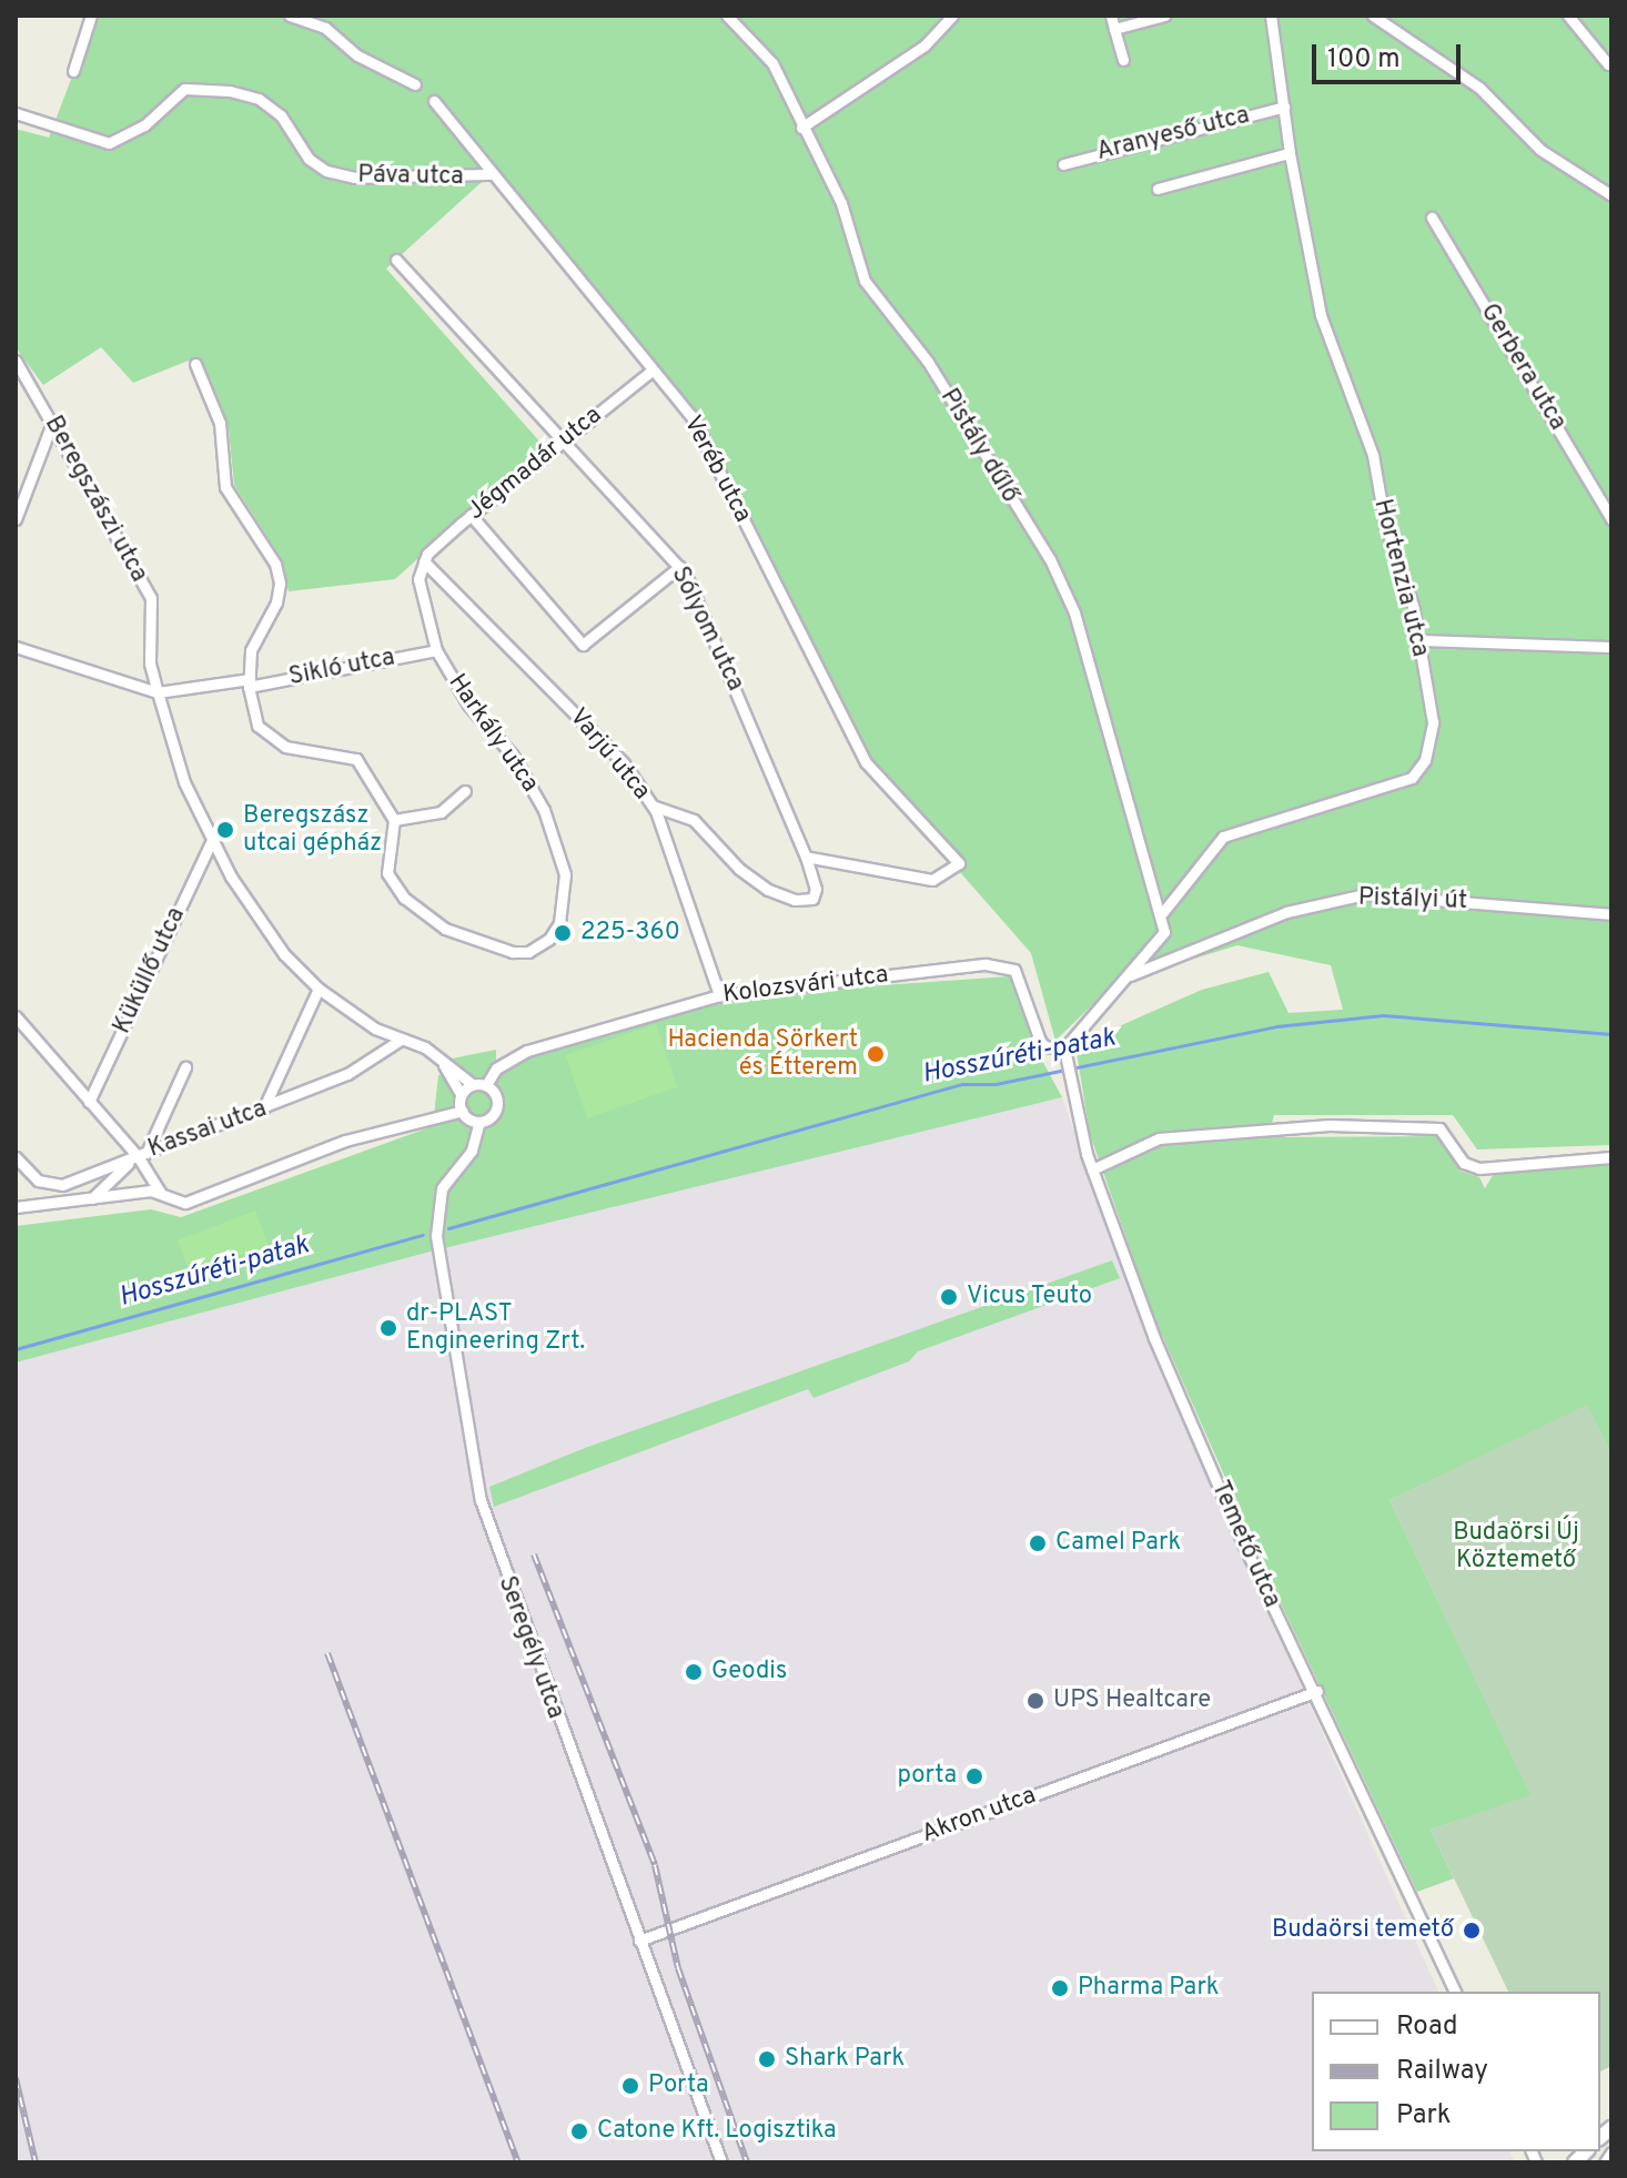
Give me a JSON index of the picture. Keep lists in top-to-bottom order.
{
  "streets": {
    "street": [
      "Aranyeső utca",
      "Páva utca",
      "Gerbera utca",
      "Pistály dűlő",
      "Jégmadár utca",
      "Veréb utca",
      "Beregszászi utca",
      "Hortenzia utca",
      "Sólyom utca",
      "Sikló utca",
      "Harkály utca",
      "Varjú utca",
      "Pistályi út",
      "Küküllő utca",
      "Kolozsvári utca",
      "Kassai utca",
      "Temető utca",
      "Seregély utca",
      "Akron utca"
    ]
  },
  "crossings": [
    ["Aranyeső utca", "Hortenzia utca"],
    ["Páva utca", "Veréb utca"],
    ["Pistály dűlő", "Hortenzia utca"],
    ["Jégmadár utca", "Veréb utca"],
    ["Jégmadár utca", "Sólyom utca"],
    ["Jégmadár utca", "Harkály utca"],
    ["Jégmadár utca", "Varjú utca"],
    ["Veréb utca", "Sólyom utca"],
    ["Beregszászi utca", "Küküllő utca"],
    ["Beregszászi utca", "Kolozsvári utca"],
    ["Beregszászi utca", "Kassai utca"],
    ["Beregszászi utca", "Seregély utca"],
    ["Sólyom utca", "Varjú utca"],
    ["Sikló utca", "Harkály utca"],
    ["Harkály utca", "Varjú utca"],
    ["Varjú utca", "Kolozsvári utca"],
    ["Kolozsvári utca", "Temető utca"],
    ["Kolozsvári utca", "Seregély utca"],
    ["Temető utca", "Akron utca"],
    ["Seregély utca", "Akron utca"]
  ],
  "water": ["Hosszúréti-patak"],
  "parks": ["Budaörsi Új Köztemető"],
  "places": [
    "Beregszász utcai gépház",
    "225-360",
    "Hacienda Sörkert és Étterem",
    "Vicus Teuto",
    "dr-PLAST Engineering Zrt.",
    "Camel Park",
    "Geodis",
    "UPS Healtcare",
    "porta",
    "Budaörsi temető",
    "Pharma Park",
    "Shark Park",
    "Porta",
    "Catone Kft. Logisztika"
  ],
  "legend": ["Road", "Railway", "Park"],
  "scale_bar": "100 m"
}
